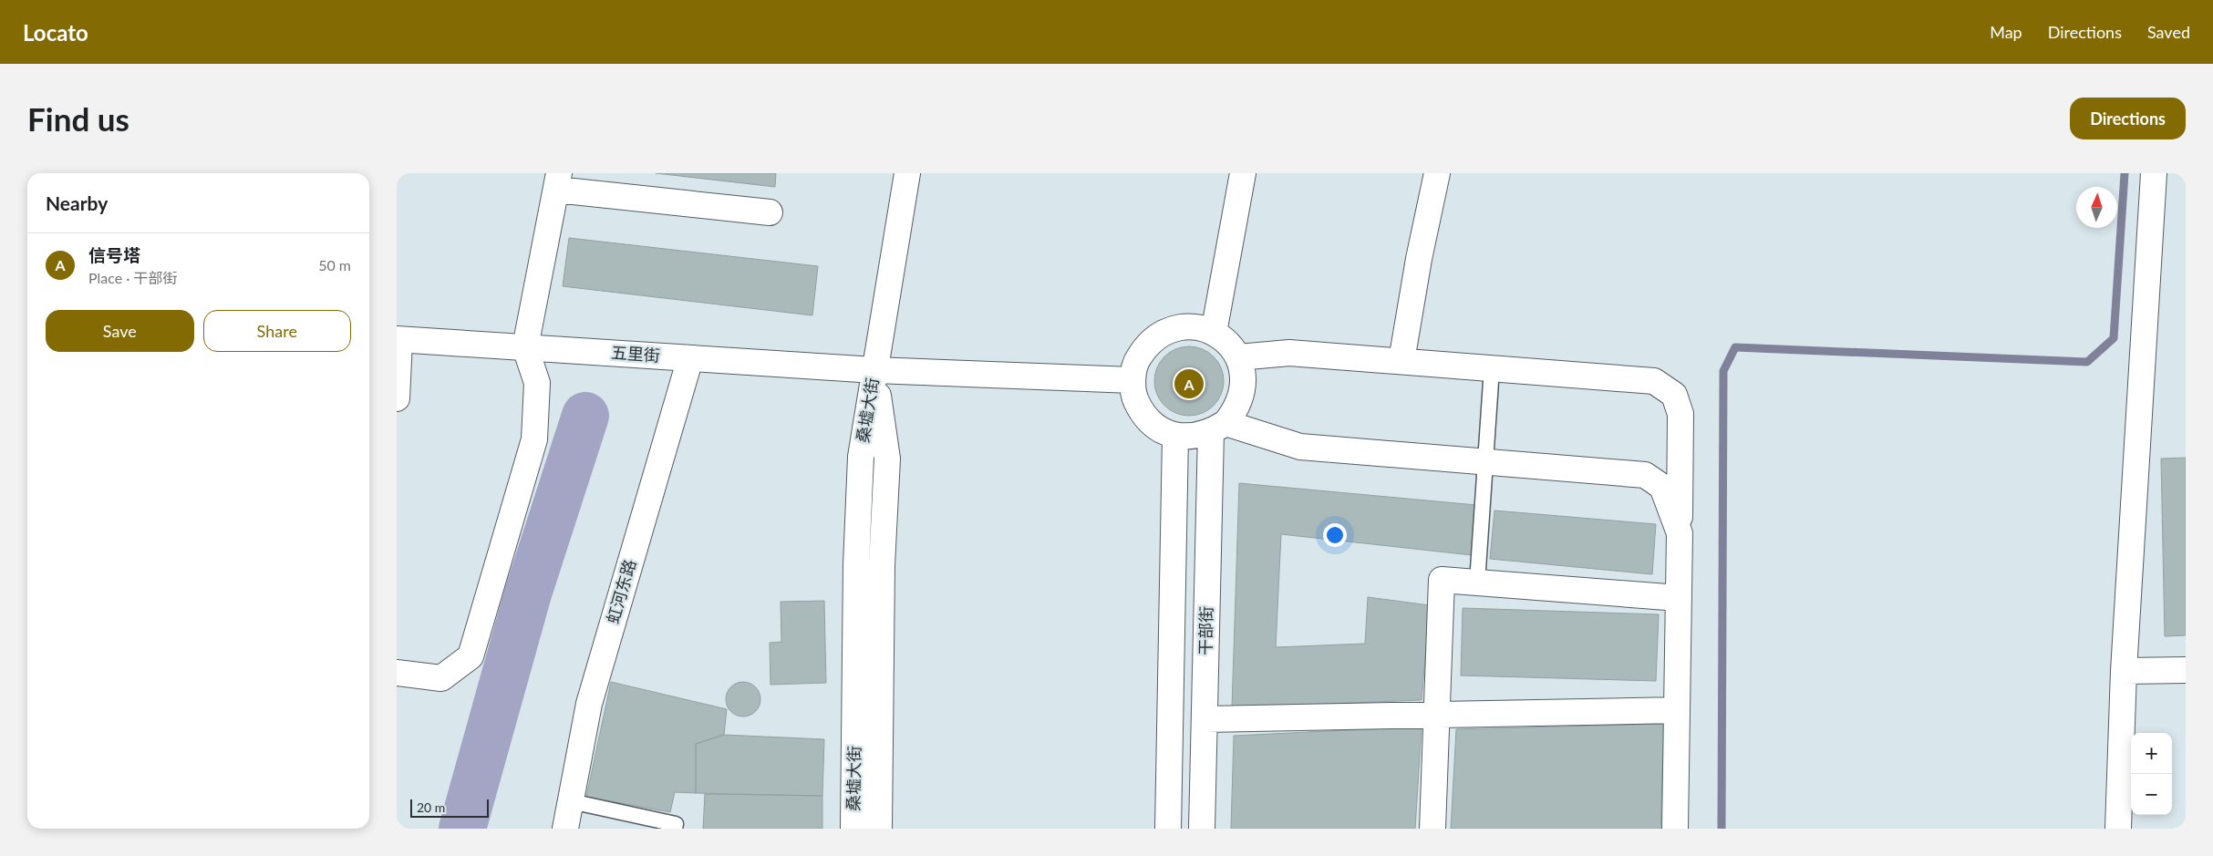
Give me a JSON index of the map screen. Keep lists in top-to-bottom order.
{
  "streets": {
    "street": [
      "五里街",
      "桑墟大街",
      "虹河东路",
      "干部街"
    ]
  },
  "crossings": [
    ["五里街", "桑墟大街"],
    ["五里街", "虹河东路"],
    ["五里街", "干部街"]
  ],
  "scale_bar": "20 m",
  "north": "top",
  "page": {
    "header": "Locato",
    "nav": ["Map", "Directions", "Saved"],
    "buttons": [
      "Directions",
      ["Save", "Share"]
    ],
    "title": "Find us",
    "heading": "Nearby",
    "list": [
      {
        "mark": "A",
        "name": "信号塔",
        "note": "Place · 干部街",
        "value": "50 m"
      }
    ],
    "pins": "A",
    "map_buttons": ["+", "−"],
    "scale": "20 m"
  }
}
